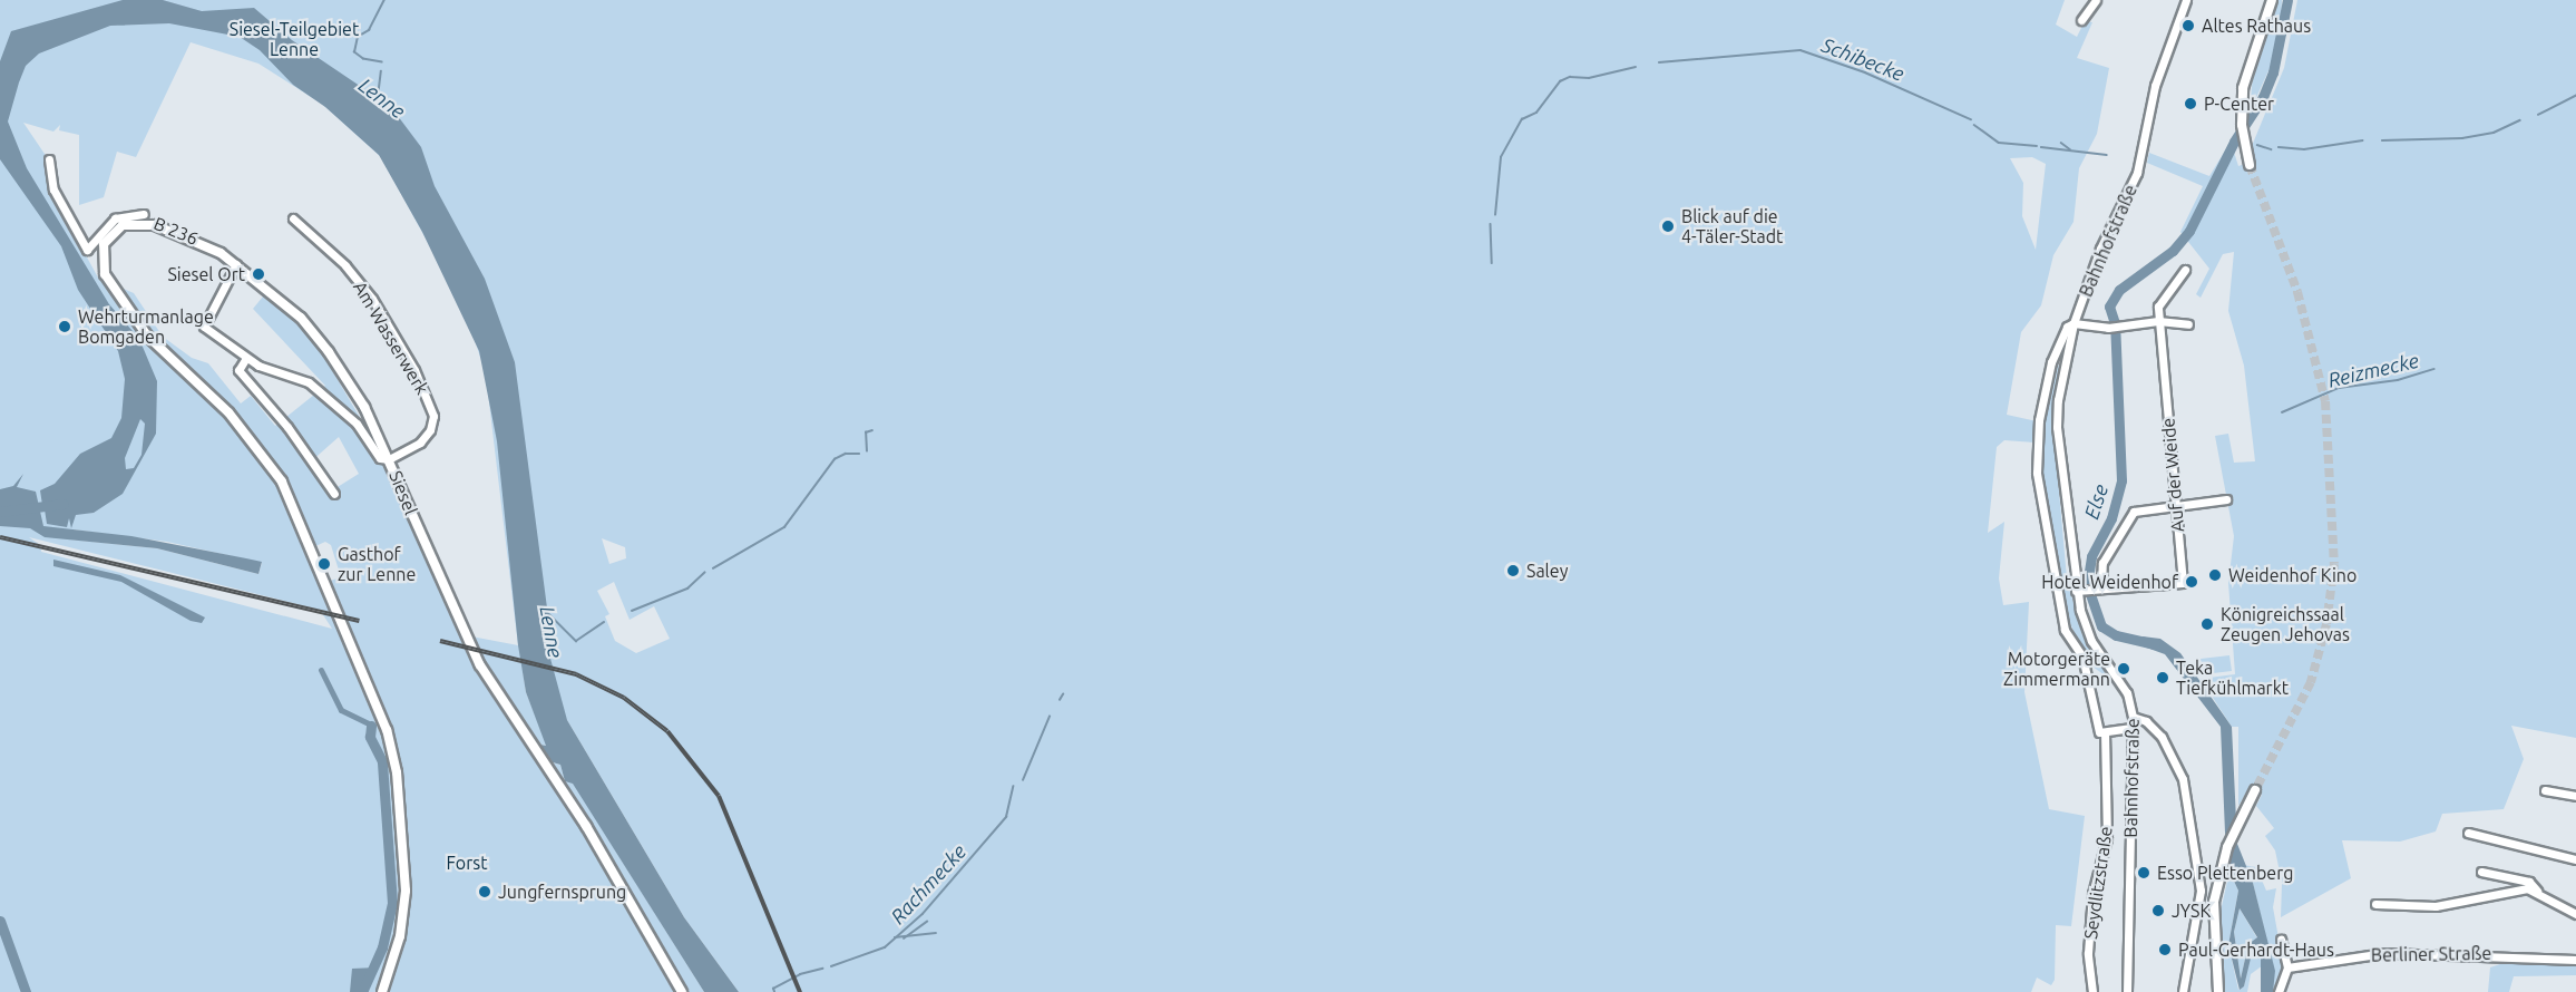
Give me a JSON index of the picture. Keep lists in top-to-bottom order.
{
  "streets": {
    "main road": ["B 236", "Siesel"],
    "street": [
      "Bahnhofstraße",
      "Am Wasserwerk",
      "Auf der Weide",
      "Seydlitzstraße",
      "Berliner Straße"
    ]
  },
  "crossings": [
    ["B 236", "Am Wasserwerk"],
    ["B 236", "Siesel"],
    ["Bahnhofstraße", "Auf der Weide"],
    ["Bahnhofstraße", "Seydlitzstraße"],
    ["Am Wasserwerk", "Siesel"]
  ],
  "water": [
    "Schibecke",
    "Lenne",
    "Reizmecke",
    "Else",
    "Rachmecke"
  ],
  "parks": ["Siesel-Teilgebiet Lenne", "Forst"],
  "places": [
    "Altes Rathaus",
    "P-Center",
    "Blick auf die 4-Täler-Stadt",
    "Siesel Ort",
    "Wehrturmanlage Bomgaden",
    "Gasthof zur Lenne",
    "Saley",
    "Weidenhof Kino",
    "Hotel Weidenhof",
    "Königreichssaal Zeugen Jehovas",
    "Motorgeräte Zimmermann",
    "Teka Tiefkühlmarkt",
    "Esso Plettenberg",
    "Jungfernsprung",
    "JYSK",
    "Paul-Gerhardt-Haus"
  ]
}
